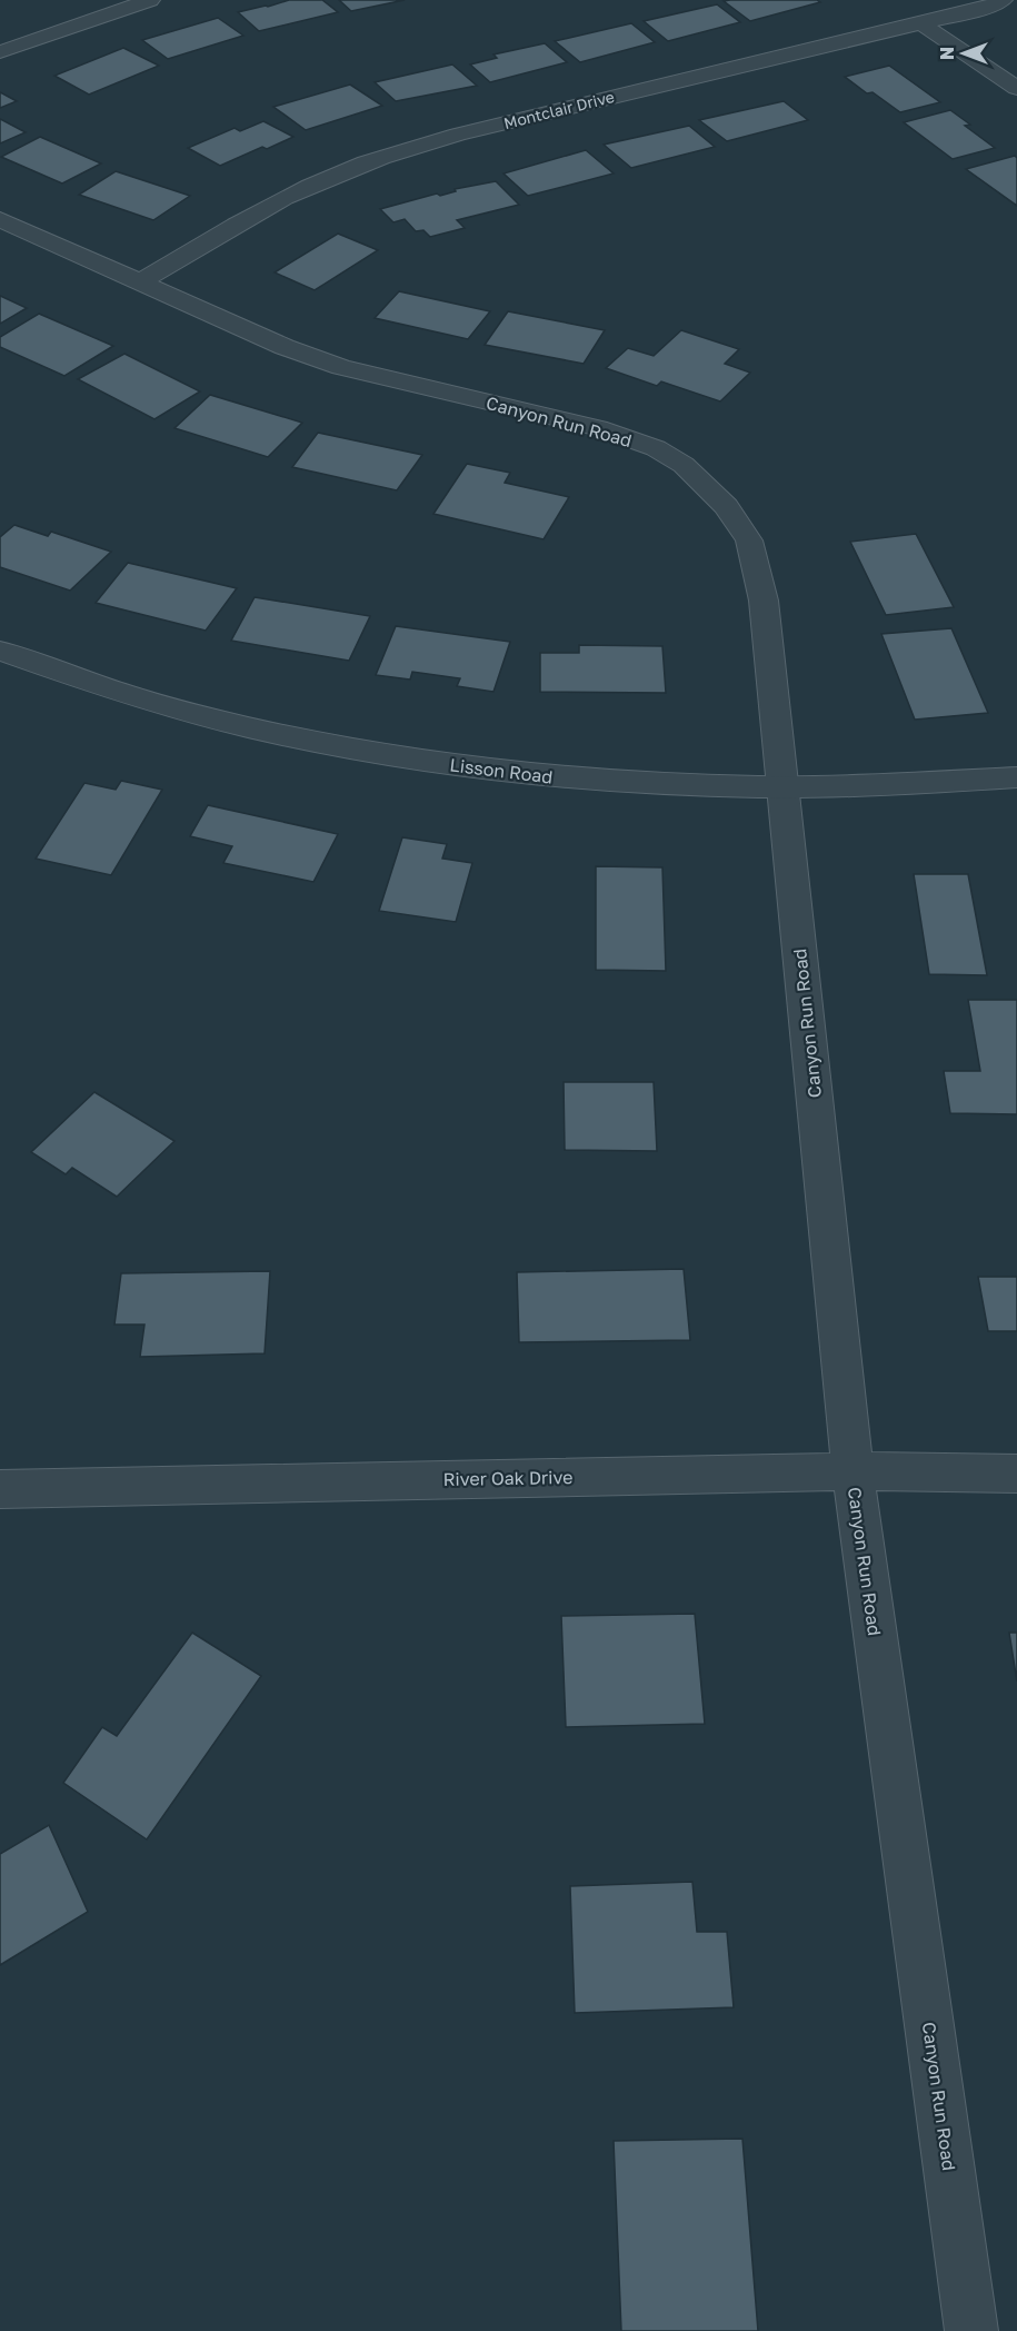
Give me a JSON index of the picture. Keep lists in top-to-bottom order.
{
  "streets": {
    "street": [
      "Montclair Drive",
      "Canyon Run Road",
      "Lisson Road",
      "River Oak Drive"
    ]
  },
  "crossings": [
    ["Montclair Drive", "Canyon Run Road"],
    ["Canyon Run Road", "Lisson Road"],
    ["Canyon Run Road", "River Oak Drive"]
  ],
  "north": "left"
}
